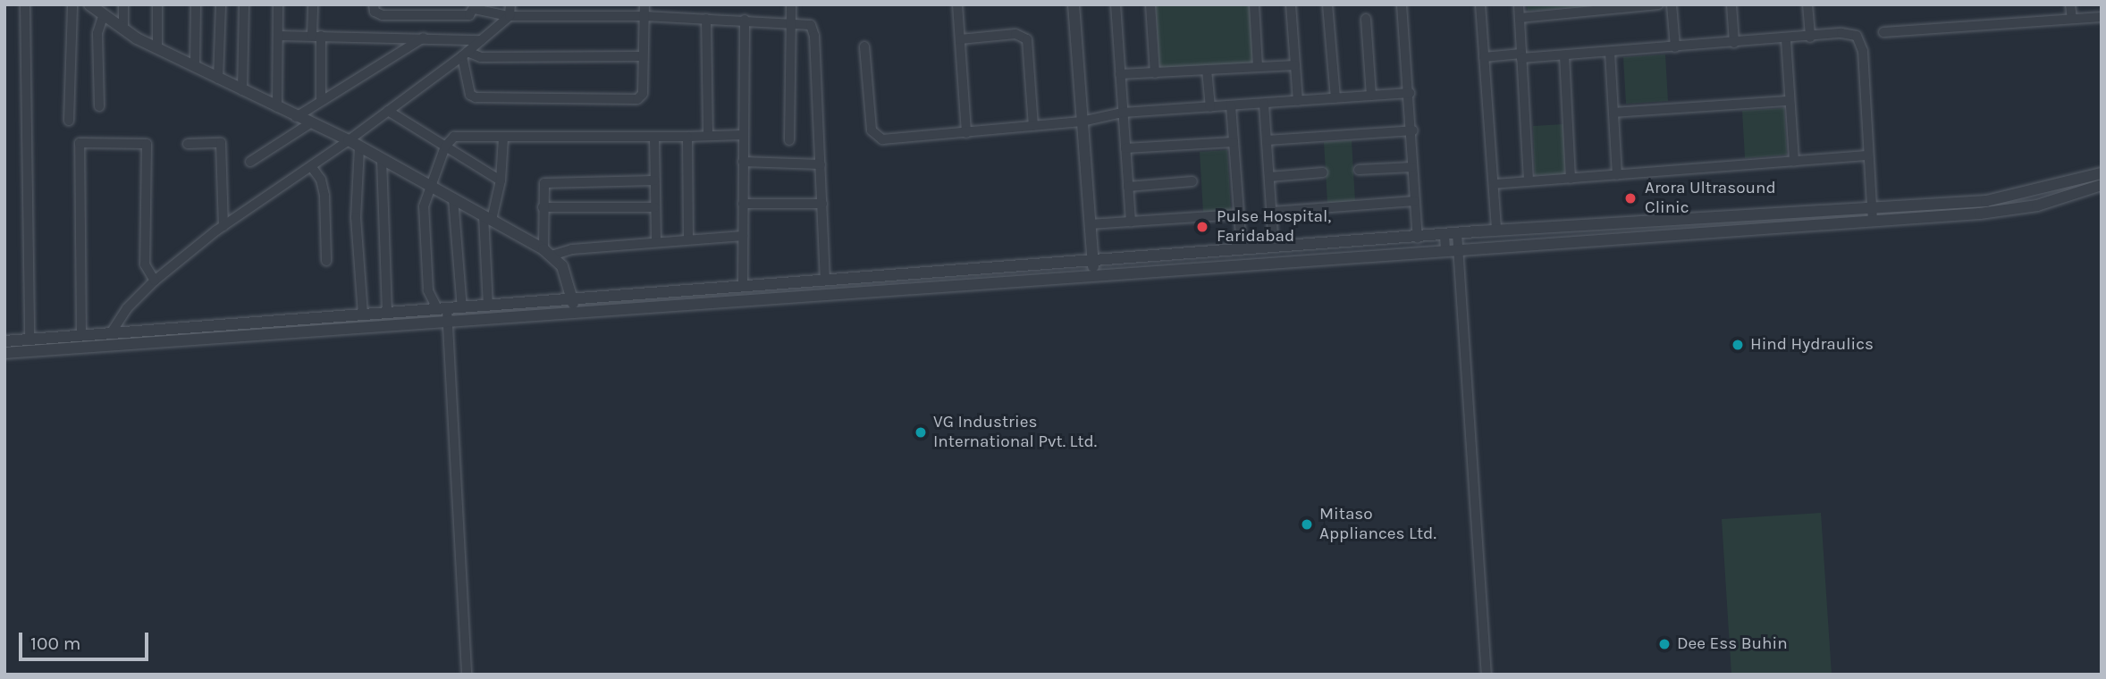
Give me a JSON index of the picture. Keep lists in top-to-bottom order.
{
  "places": [
    "Arora Ultrasound Clinic",
    "Pulse Hospital, Faridabad",
    "Hind Hydraulics",
    "VG Industries International Pvt. Ltd.",
    "Mitaso Appliances Ltd.",
    "Dee Ess Buhin"
  ],
  "scale_bar": "100 m"
}
